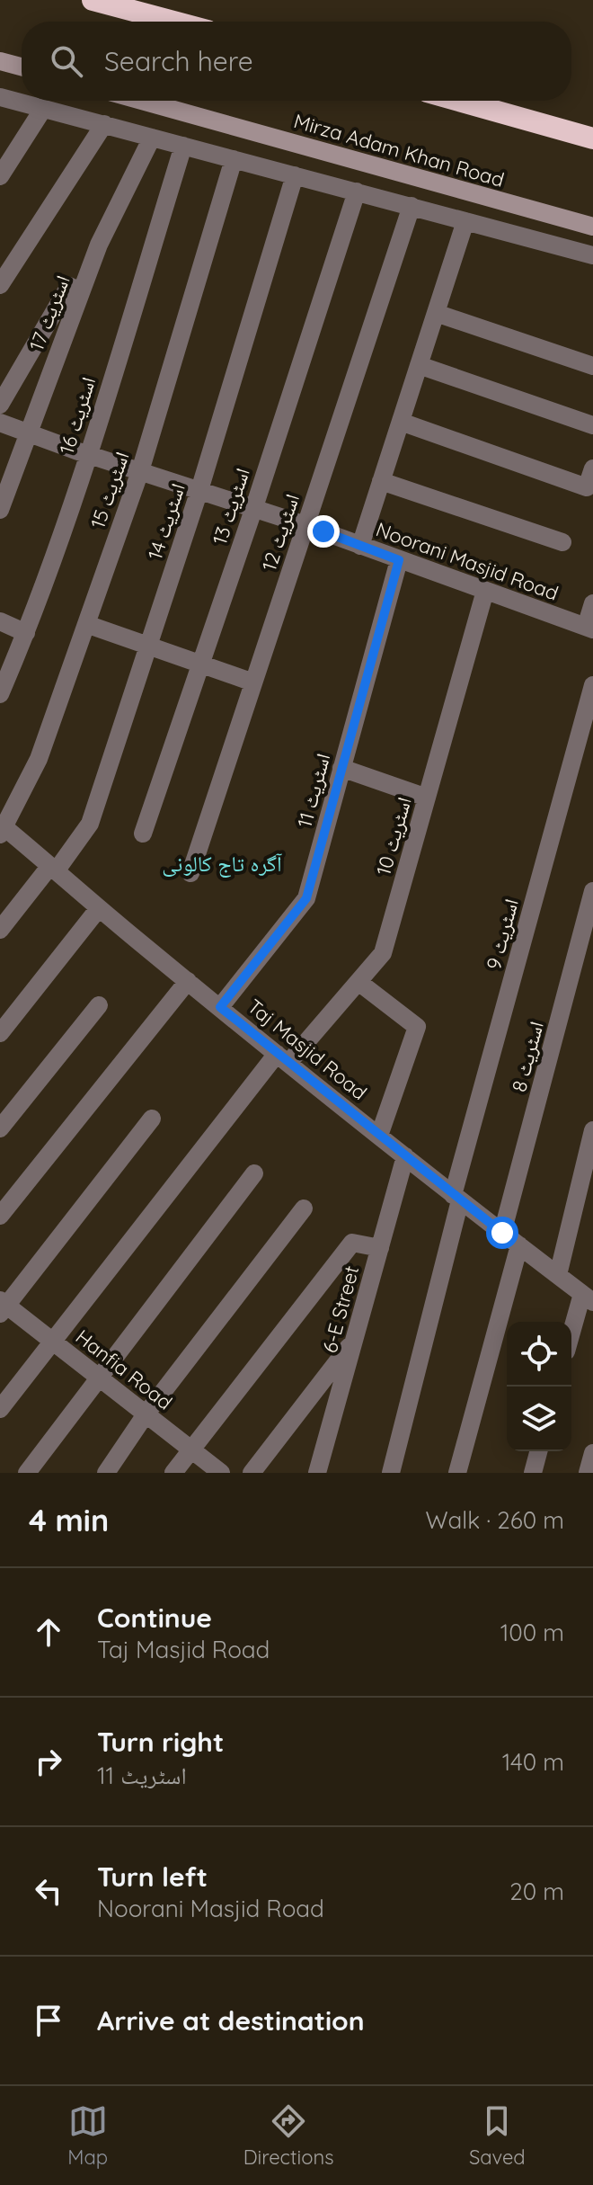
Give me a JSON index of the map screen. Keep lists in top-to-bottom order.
{
  "streets": {
    "main road": ["Mirza Adam Khan Road"],
    "street": [
      "اسٹریٹ 17",
      "اسٹریٹ 16",
      "اسٹریٹ 15",
      "اسٹریٹ 13",
      "اسٹریٹ 14",
      "اسٹریٹ 12",
      "Noorani Masjid Road",
      "اسٹریٹ 11",
      "اسٹریٹ 10",
      "اسٹریٹ 9",
      "Taj Masjid Road",
      "اسٹریٹ 8",
      "6-E Street",
      "Hanfia Road"
    ]
  },
  "crossings": [
    ["اسٹریٹ 17", "Noorani Masjid Road"],
    ["اسٹریٹ 16", "Noorani Masjid Road"],
    ["اسٹریٹ 15", "Noorani Masjid Road"],
    ["اسٹریٹ 15", "Taj Masjid Road"],
    ["اسٹریٹ 13", "Noorani Masjid Road"],
    ["اسٹریٹ 14", "Noorani Masjid Road"],
    ["اسٹریٹ 14", "Taj Masjid Road"],
    ["اسٹریٹ 12", "Noorani Masjid Road"],
    ["Noorani Masjid Road", "اسٹریٹ 11"],
    ["Noorani Masjid Road", "اسٹریٹ 10"],
    ["اسٹریٹ 11", "Taj Masjid Road"],
    ["اسٹریٹ 10", "Taj Masjid Road"],
    ["اسٹریٹ 10", "Hanfia Road"],
    ["اسٹریٹ 9", "Taj Masjid Road"],
    ["Taj Masjid Road", "اسٹریٹ 8"],
    ["Taj Masjid Road", "6-E Street"]
  ],
  "districts": ["آگرہ تاج کالونی"],
  "page": {
    "search": "Search here",
    "heading": ["4 min", "Walk · 260 m"],
    "list": [
      ["Continue", "Taj Masjid Road", "100 m"],
      ["Turn right", "اسٹریٹ 11", "140 m"],
      ["Turn left", "Noorani Masjid Road", "20 m"],
      "Arrive at destination"
    ],
    "nav": ["Map", "Directions", "Saved"]
  }
}
